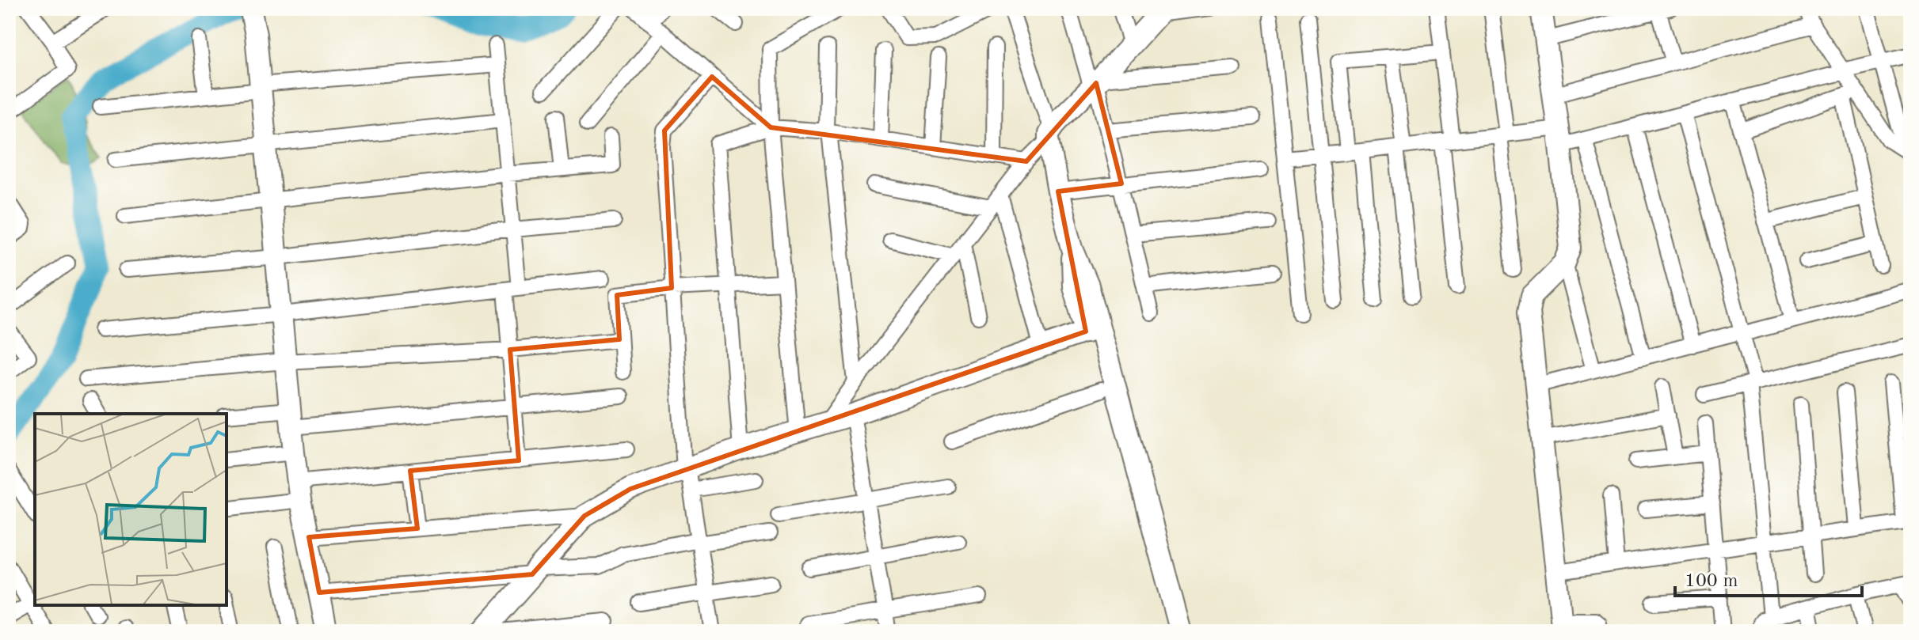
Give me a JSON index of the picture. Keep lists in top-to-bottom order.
{
  "scale_bar": "100 m"
}
